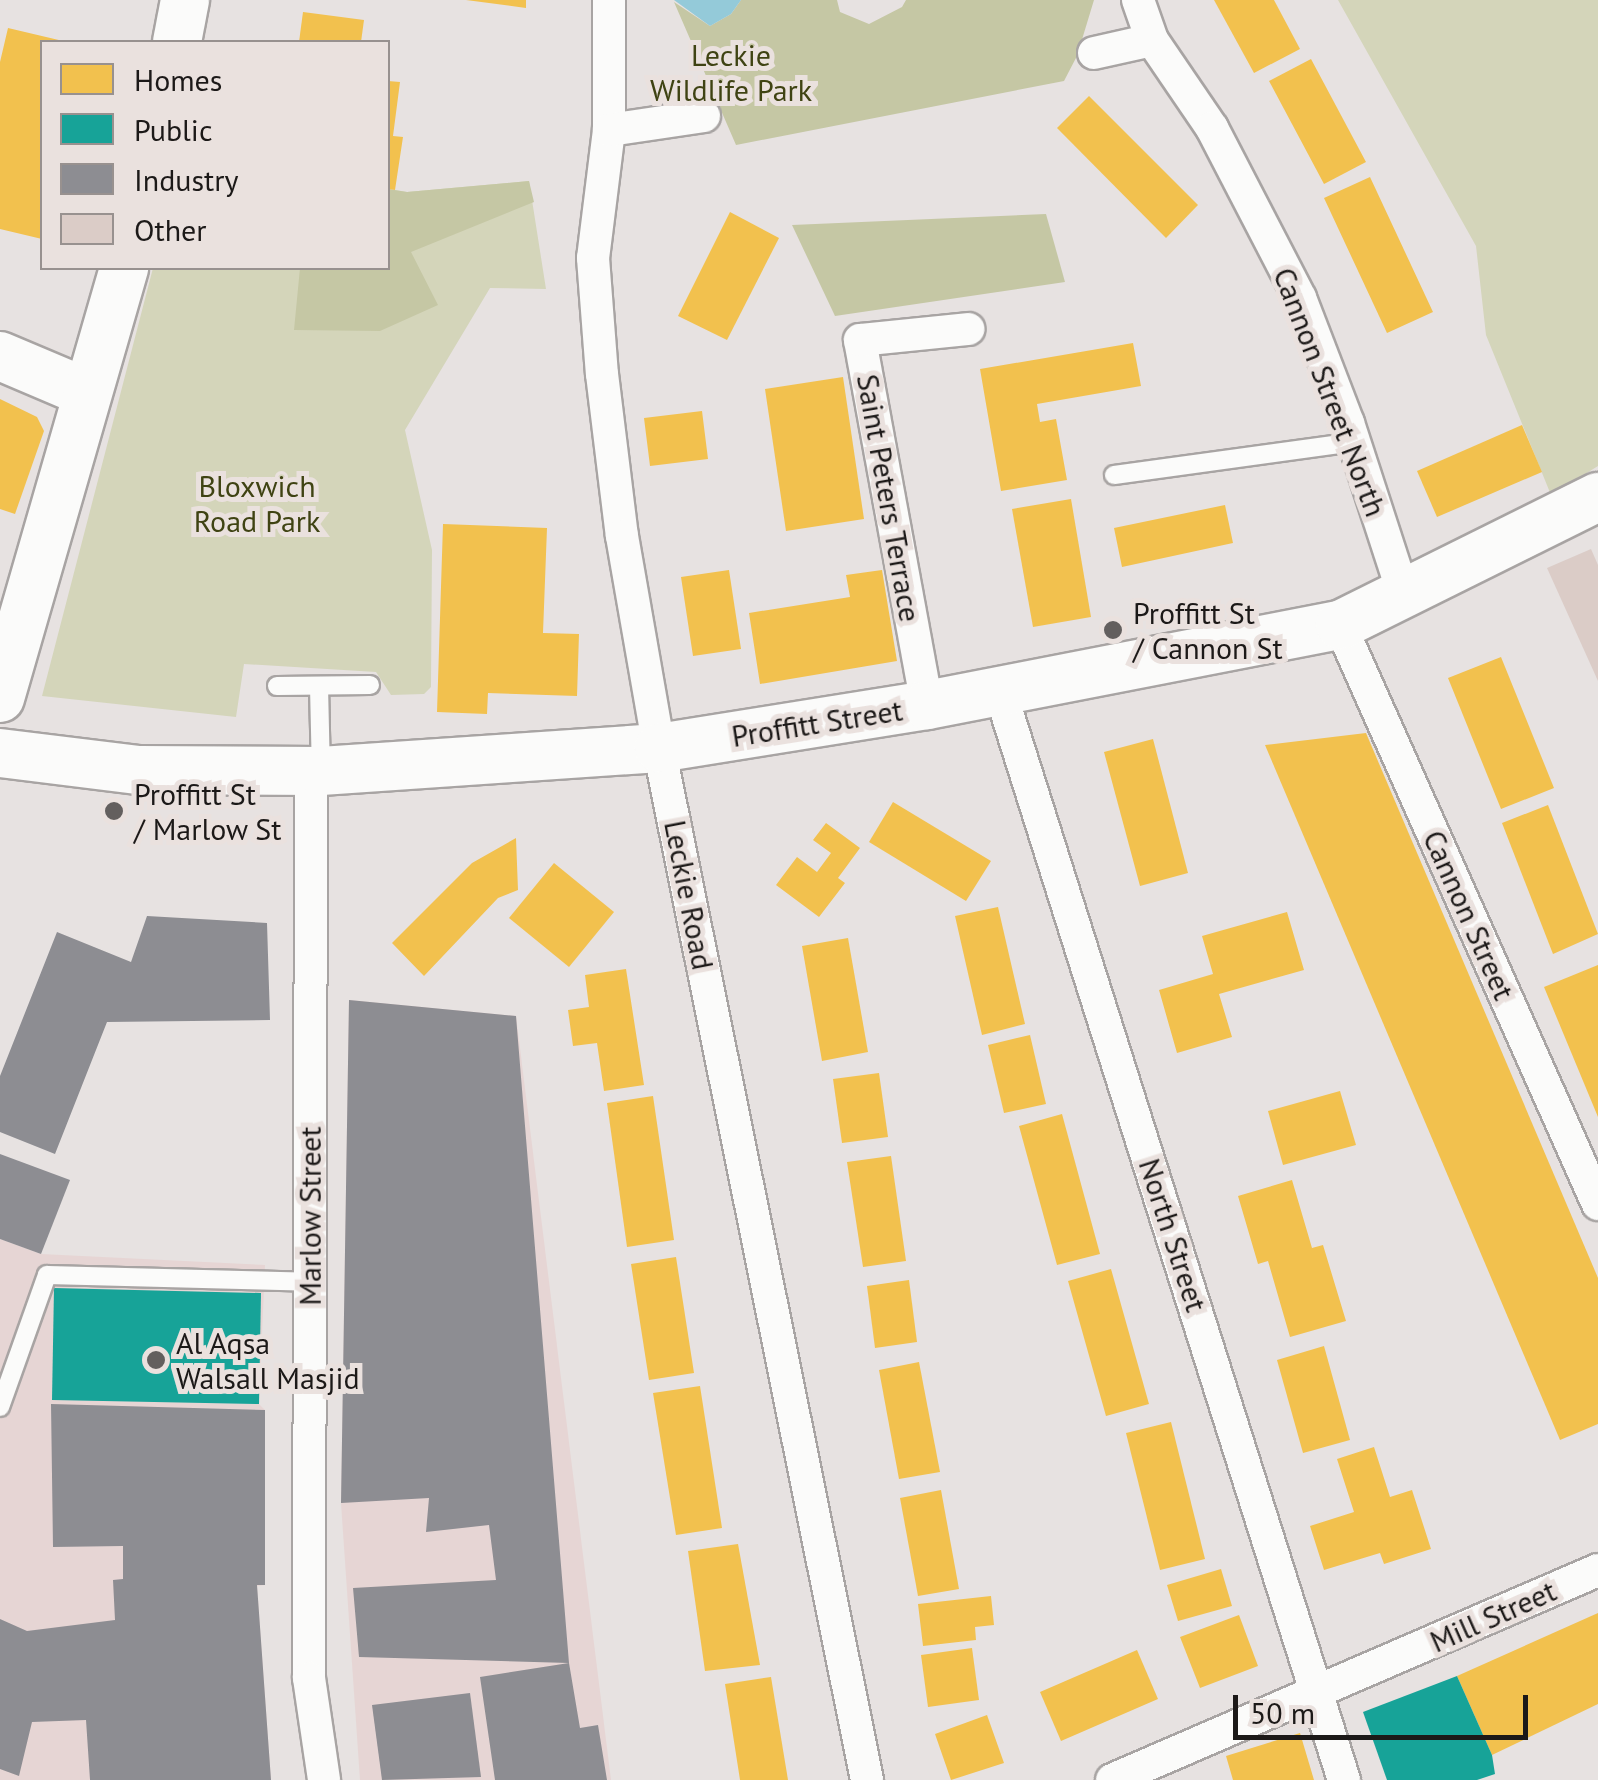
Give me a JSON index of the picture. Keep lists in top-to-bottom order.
{
  "streets": {
    "street": [
      "Cannon Street North",
      "Saint Peters Terrace",
      "Proffitt Street",
      "Leckie Road",
      "Cannon Street",
      "Marlow Street",
      "North Street",
      "Mill Street"
    ]
  },
  "crossings": [
    ["Cannon Street North", "Proffitt Street"],
    ["Saint Peters Terrace", "Proffitt Street"],
    ["Proffitt Street", "Leckie Road"],
    ["Proffitt Street", "Cannon Street"],
    ["Proffitt Street", "Marlow Street"],
    ["Proffitt Street", "North Street"],
    ["North Street", "Mill Street"]
  ],
  "parks": ["Leckie Wildlife Park", "Bloxwich Road Park"],
  "places": ["Proffitt St / Cannon St", "Proffitt St / Marlow St", "Al Aqsa Walsall Masjid"],
  "legend": [
    "Homes",
    "Public",
    "Industry",
    "Other"
  ],
  "scale_bar": "50 m"
}
